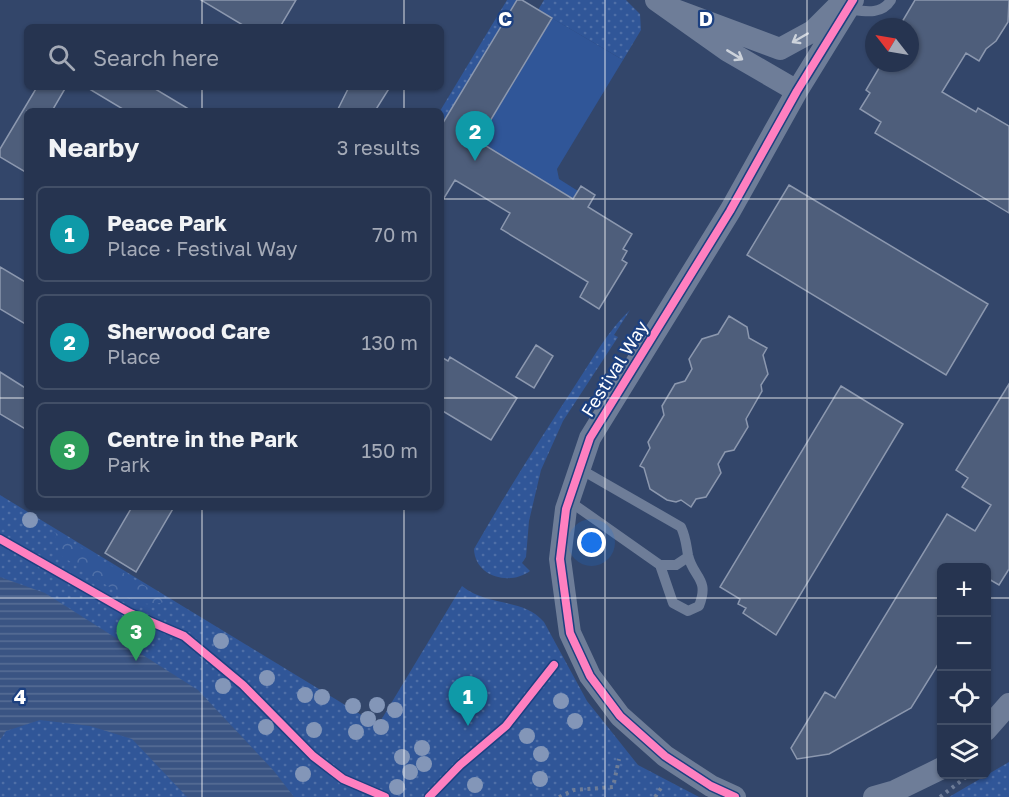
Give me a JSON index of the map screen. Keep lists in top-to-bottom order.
{
  "streets": {
    "street": ["Festival Way"]
  },
  "north": "top left",
  "page": {
    "search": "Search here",
    "heading": ["Nearby", "3 results"],
    "pins": ["2", "3", "1"],
    "list": [
      {
        "mark": "1",
        "name": "Peace Park",
        "note": "Place · Festival Way",
        "value": "70 m"
      },
      {
        "mark": "2",
        "name": "Sherwood Care",
        "note": "Place",
        "value": "130 m"
      },
      {
        "mark": "3",
        "name": "Centre in the Park",
        "note": "Park",
        "value": "150 m"
      }
    ],
    "map_buttons": ["+", "−"]
  },
  "grid": {
    "columns": ["C", "D"],
    "rows": ["4"]
  }
}
